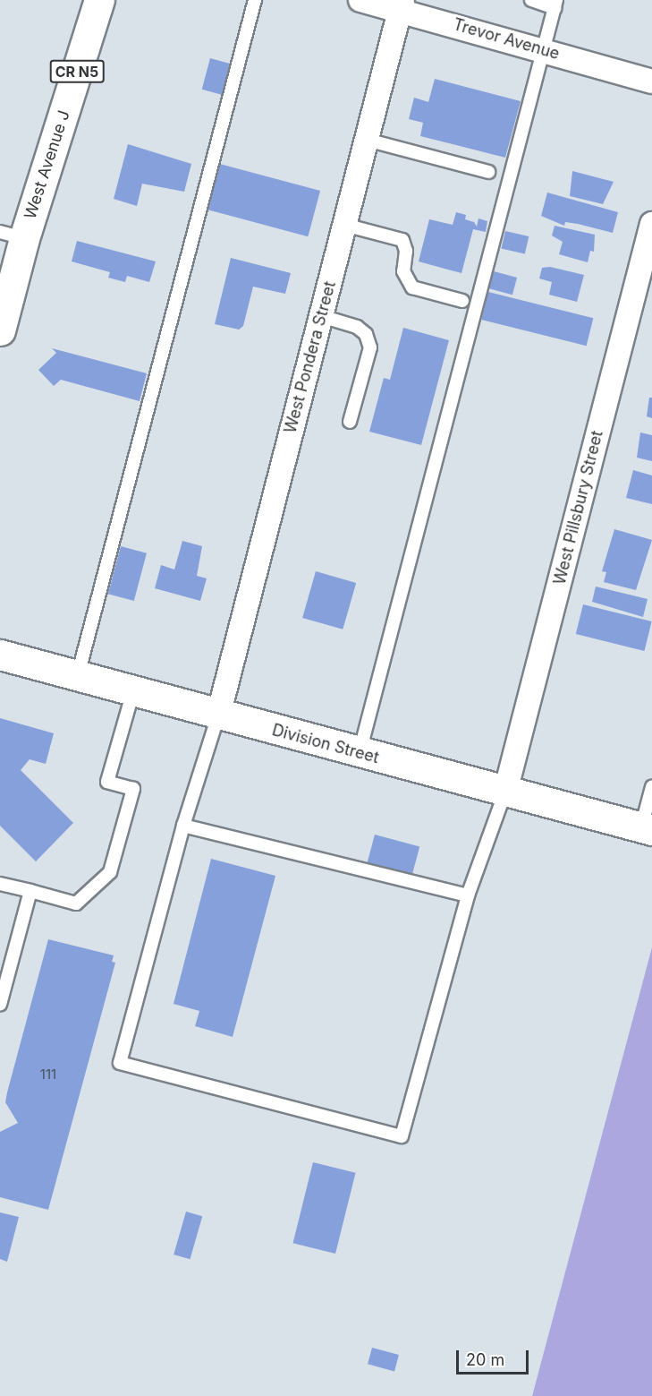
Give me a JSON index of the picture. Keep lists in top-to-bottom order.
{
  "streets": {
    "main road": ["CR N5", "West Avenue J", "Division Street"],
    "street": ["Trevor Avenue", "West Pondera Street", "West Pillsbury Street"]
  },
  "crossings": [
    ["Trevor Avenue", "West Pondera Street"],
    ["West Pondera Street", "Division Street"],
    ["West Pillsbury Street", "Division Street"]
  ],
  "house_numbers": ["111"],
  "scale_bar": "20 m"
}
